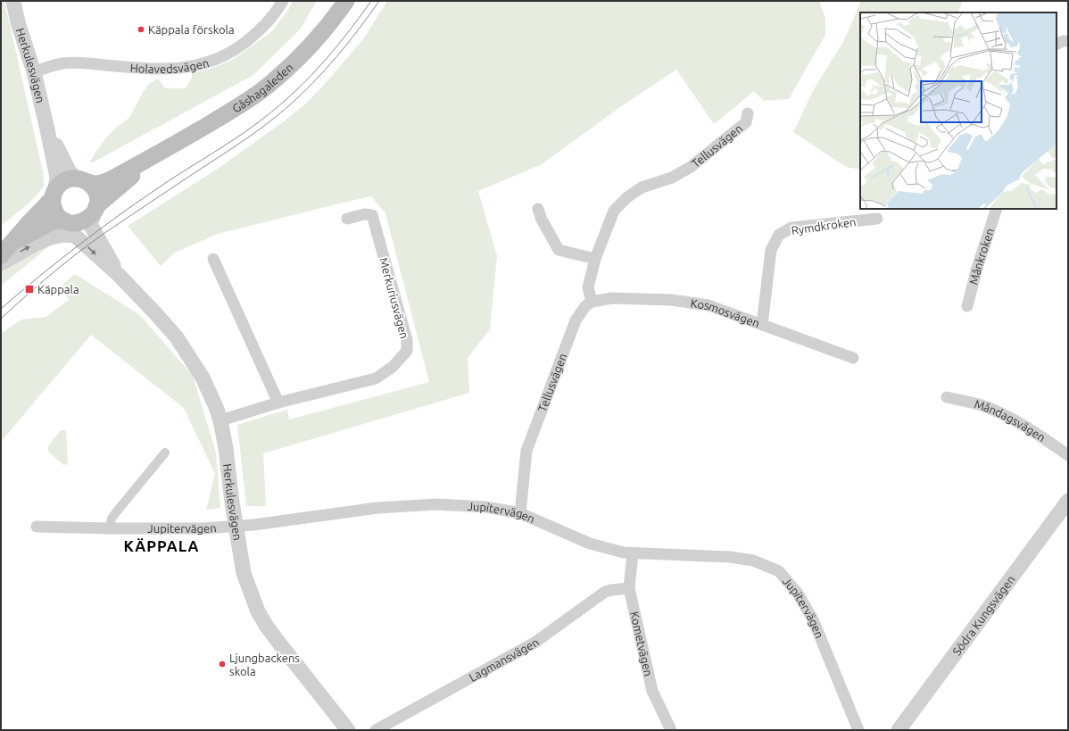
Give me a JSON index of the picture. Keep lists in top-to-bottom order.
{
  "streets": {
    "main road": ["Gåshagaleden"],
    "street": [
      "Holavedsvägen",
      "Herkulesvägen",
      "Tellusvägen",
      "Rymdkroken",
      "Månkroken",
      "Merkuriusvägen",
      "Kosmosvägen",
      "Måndagsvägen",
      "Jupitervägen",
      "Södra Kungsvägen",
      "Kometvägen",
      "Lagmansvägen"
    ]
  },
  "crossings": [
    ["Holavedsvägen", "Herkulesvägen"],
    ["Herkulesvägen", "Gåshagaleden"],
    ["Herkulesvägen", "Merkuriusvägen"],
    ["Herkulesvägen", "Jupitervägen"],
    ["Tellusvägen", "Kosmosvägen"],
    ["Tellusvägen", "Jupitervägen"],
    ["Rymdkroken", "Kosmosvägen"],
    ["Jupitervägen", "Kometvägen"],
    ["Kometvägen", "Lagmansvägen"]
  ],
  "districts": ["KÄPPALA"],
  "places": {
    "other": ["Käppala förskola", "Ljungbackens skola"],
    "transit": ["Käppala"]
  }
}
